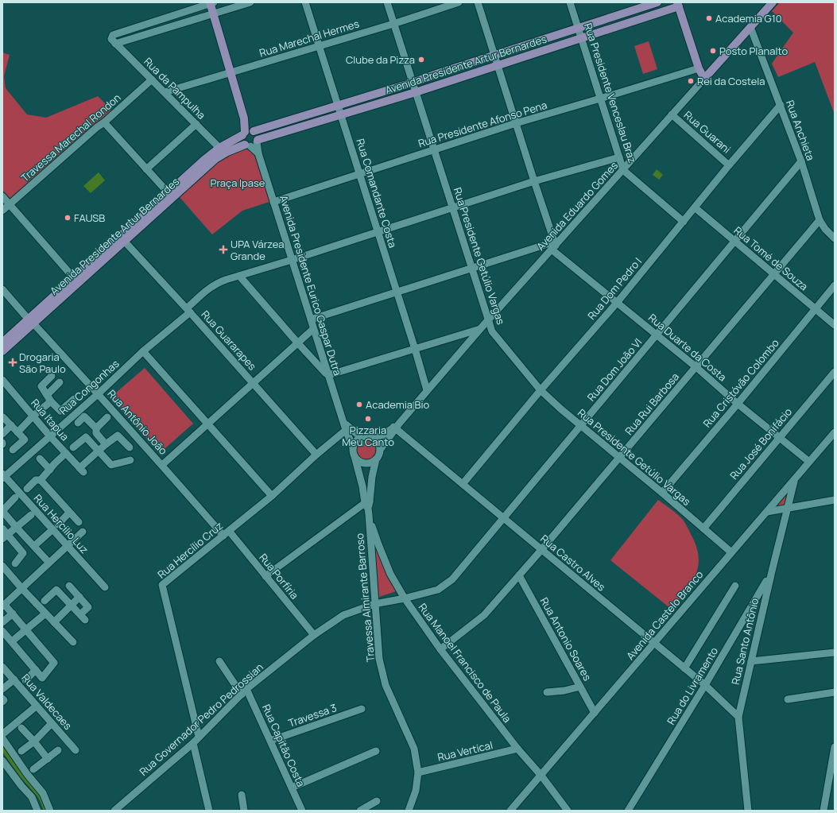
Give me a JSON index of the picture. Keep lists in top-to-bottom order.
{
  "streets": {
    "main road": ["Avenida Presidente Artur Bernardes", "Avenida Eduardo Gomes"],
    "street": [
      "Rua Marechal Hermes",
      "Rua da Pampulha",
      "Rua Presidente Venceslau Braz",
      "Rua Presidente Afonso Pena",
      "Rua Anchieta",
      "Rua Guarani",
      "Travessa Marechal Rondon",
      "Rua Comandante Costa",
      "Rua Presidente Getúlio Vargas",
      "Rua Tomé de Souza",
      "Avenida Presidente Eurico Gaspar Dutra",
      "Rua Dom Pedro I",
      "Rua Guararapes",
      "Rua Duarte da Costa",
      "Rua Dom João VI",
      "Rua Cristóvão Colombo",
      "Rua Congonhas",
      "Rua Rui Barbosa",
      "Rua Itapua",
      "Rua Antônio João",
      "Rua José Bonifácio",
      "Rua Hercilio Luz",
      "Rua Hercílio Cruz",
      "Rua Castro Alves",
      "Rua Porfíria",
      "Travessa Almirante Barroso",
      "Avenida Castelo Branco",
      "Rua Antonio Soares",
      "Rua Santo Antônio",
      "Rua Manoel Francisco de Paula",
      "Rua do Livramento",
      "Rua Valdecaes",
      "Travessa 3",
      "Rua Governador Pedro Pedrossian",
      "Rua Capitão Costa",
      "Rua Vertical"
    ]
  },
  "crossings": [
    ["Rua Marechal Hermes", "Rua da Pampulha"],
    ["Rua Marechal Hermes", "Rua Comandante Costa"],
    ["Rua Marechal Hermes", "Rua Presidente Getúlio Vargas"],
    ["Avenida Presidente Artur Bernardes", "Rua da Pampulha"],
    ["Avenida Presidente Artur Bernardes", "Rua Presidente Venceslau Braz"],
    ["Avenida Presidente Artur Bernardes", "Rua Comandante Costa"],
    ["Avenida Presidente Artur Bernardes", "Rua Presidente Getúlio Vargas"],
    ["Avenida Presidente Artur Bernardes", "Avenida Presidente Eurico Gaspar Dutra"],
    ["Avenida Presidente Artur Bernardes", "Rua Guararapes"],
    ["Avenida Presidente Artur Bernardes", "Rua Antônio João"],
    ["Rua da Pampulha", "Travessa Marechal Rondon"],
    ["Rua Presidente Venceslau Braz", "Rua Presidente Afonso Pena"],
    ["Rua Presidente Venceslau Braz", "Avenida Eduardo Gomes"],
    ["Rua Presidente Venceslau Braz", "Rua Dom Pedro I"],
    ["Rua Presidente Venceslau Braz", "Rua Congonhas"],
    ["Rua Presidente Afonso Pena", "Rua Comandante Costa"],
    ["Rua Presidente Afonso Pena", "Rua Presidente Getúlio Vargas"],
    ["Rua Presidente Afonso Pena", "Avenida Presidente Eurico Gaspar Dutra"],
    ["Rua Anchieta", "Avenida Eduardo Gomes"],
    ["Rua Anchieta", "Rua Dom Pedro I"],
    ["Rua Anchieta", "Rua Dom João VI"],
    ["Rua Anchieta", "Rua Rui Barbosa"],
    ["Rua Guarani", "Avenida Eduardo Gomes"],
    ["Rua Guarani", "Rua Dom Pedro I"],
    ["Rua Comandante Costa", "Avenida Eduardo Gomes"],
    ["Rua Comandante Costa", "Rua Congonhas"],
    ["Avenida Eduardo Gomes", "Rua Presidente Getúlio Vargas"],
    ["Avenida Eduardo Gomes", "Avenida Presidente Eurico Gaspar Dutra"],
    ["Avenida Eduardo Gomes", "Rua Duarte da Costa"],
    ["Avenida Eduardo Gomes", "Rua Castro Alves"],
    ["Rua Presidente Getúlio Vargas", "Rua Dom Pedro I"],
    ["Rua Presidente Getúlio Vargas", "Rua Dom João VI"],
    ["Rua Presidente Getúlio Vargas", "Rua Cristóvão Colombo"],
    ["Rua Presidente Getúlio Vargas", "Rua Congonhas"],
    ["Rua Presidente Getúlio Vargas", "Rua Rui Barbosa"],
    ["Rua Presidente Getúlio Vargas", "Rua José Bonifácio"],
    ["Rua Presidente Getúlio Vargas", "Avenida Castelo Branco"],
    ["Rua Tomé de Souza", "Rua Dom Pedro I"],
    ["Rua Tomé de Souza", "Rua Dom João VI"],
    ["Rua Tomé de Souza", "Rua Cristóvão Colombo"],
    ["Rua Tomé de Souza", "Rua Rui Barbosa"],
    ["Avenida Presidente Eurico Gaspar Dutra", "Rua Congonhas"],
    ["Avenida Presidente Eurico Gaspar Dutra", "Rua Hercílio Cruz"],
    ["Rua Dom Pedro I", "Rua Duarte da Costa"],
    ["Rua Dom Pedro I", "Rua Castro Alves"],
    ["Rua Guararapes", "Rua Congonhas"],
    ["Rua Guararapes", "Rua Hercílio Cruz"],
    ["Rua Duarte da Costa", "Rua Dom João VI"],
    ["Rua Duarte da Costa", "Rua Cristóvão Colombo"],
    ["Rua Duarte da Costa", "Rua Rui Barbosa"],
    ["Rua Duarte da Costa", "Rua José Bonifácio"],
    ["Rua Duarte da Costa", "Avenida Castelo Branco"],
    ["Rua Dom João VI", "Rua Castro Alves"],
    ["Rua Dom João VI", "Rua Manoel Francisco de Paula"],
    ["Rua Dom João VI", "Rua Governador Pedro Pedrossian"],
    ["Rua Congonhas", "Rua Itapua"],
    ["Rua Congonhas", "Rua Antônio João"],
    ["Rua Congonhas", "Rua Hercilio Luz"],
    ["Rua Rui Barbosa", "Rua Castro Alves"],
    ["Rua Rui Barbosa", "Rua Antonio Soares"],
    ["Rua Rui Barbosa", "Rua Manoel Francisco de Paula"],
    ["Rua Antônio João", "Rua Hercílio Cruz"],
    ["Rua Antônio João", "Rua Porfíria"],
    ["Rua Hercílio Cruz", "Rua Porfíria"],
    ["Rua Hercílio Cruz", "Rua Governador Pedro Pedrossian"],
    ["Rua Castro Alves", "Avenida Castelo Branco"],
    ["Rua Castro Alves", "Rua Santo Antônio"],
    ["Rua Castro Alves", "Rua do Livramento"],
    ["Rua Porfíria", "Rua Governador Pedro Pedrossian"],
    ["Travessa Almirante Barroso", "Rua Manoel Francisco de Paula"],
    ["Travessa Almirante Barroso", "Rua Governador Pedro Pedrossian"],
    ["Travessa Almirante Barroso", "Rua Vertical"],
    ["Avenida Castelo Branco", "Rua Antonio Soares"],
    ["Avenida Castelo Branco", "Rua Santo Antônio"],
    ["Avenida Castelo Branco", "Rua Manoel Francisco de Paula"],
    ["Rua Santo Antônio", "Rua do Livramento"],
    ["Rua Manoel Francisco de Paula", "Rua Governador Pedro Pedrossian"],
    ["Rua Manoel Francisco de Paula", "Rua Vertical"],
    ["Travessa 3", "Rua Capitão Costa"],
    ["Rua Governador Pedro Pedrossian", "Rua Capitão Costa"]
  ],
  "parks": ["Praça Ipase"],
  "places": {
    "other": [
      "Academia G10",
      "Posto Planalto",
      "Clube da Pizza",
      "Rei da Costela",
      "FAUSB",
      "Academia Bio",
      "Pizzaria Meu Canto"
    ],
    "health": ["UPA Várzea Grande", "Drogaria São Paulo"]
  }
}
